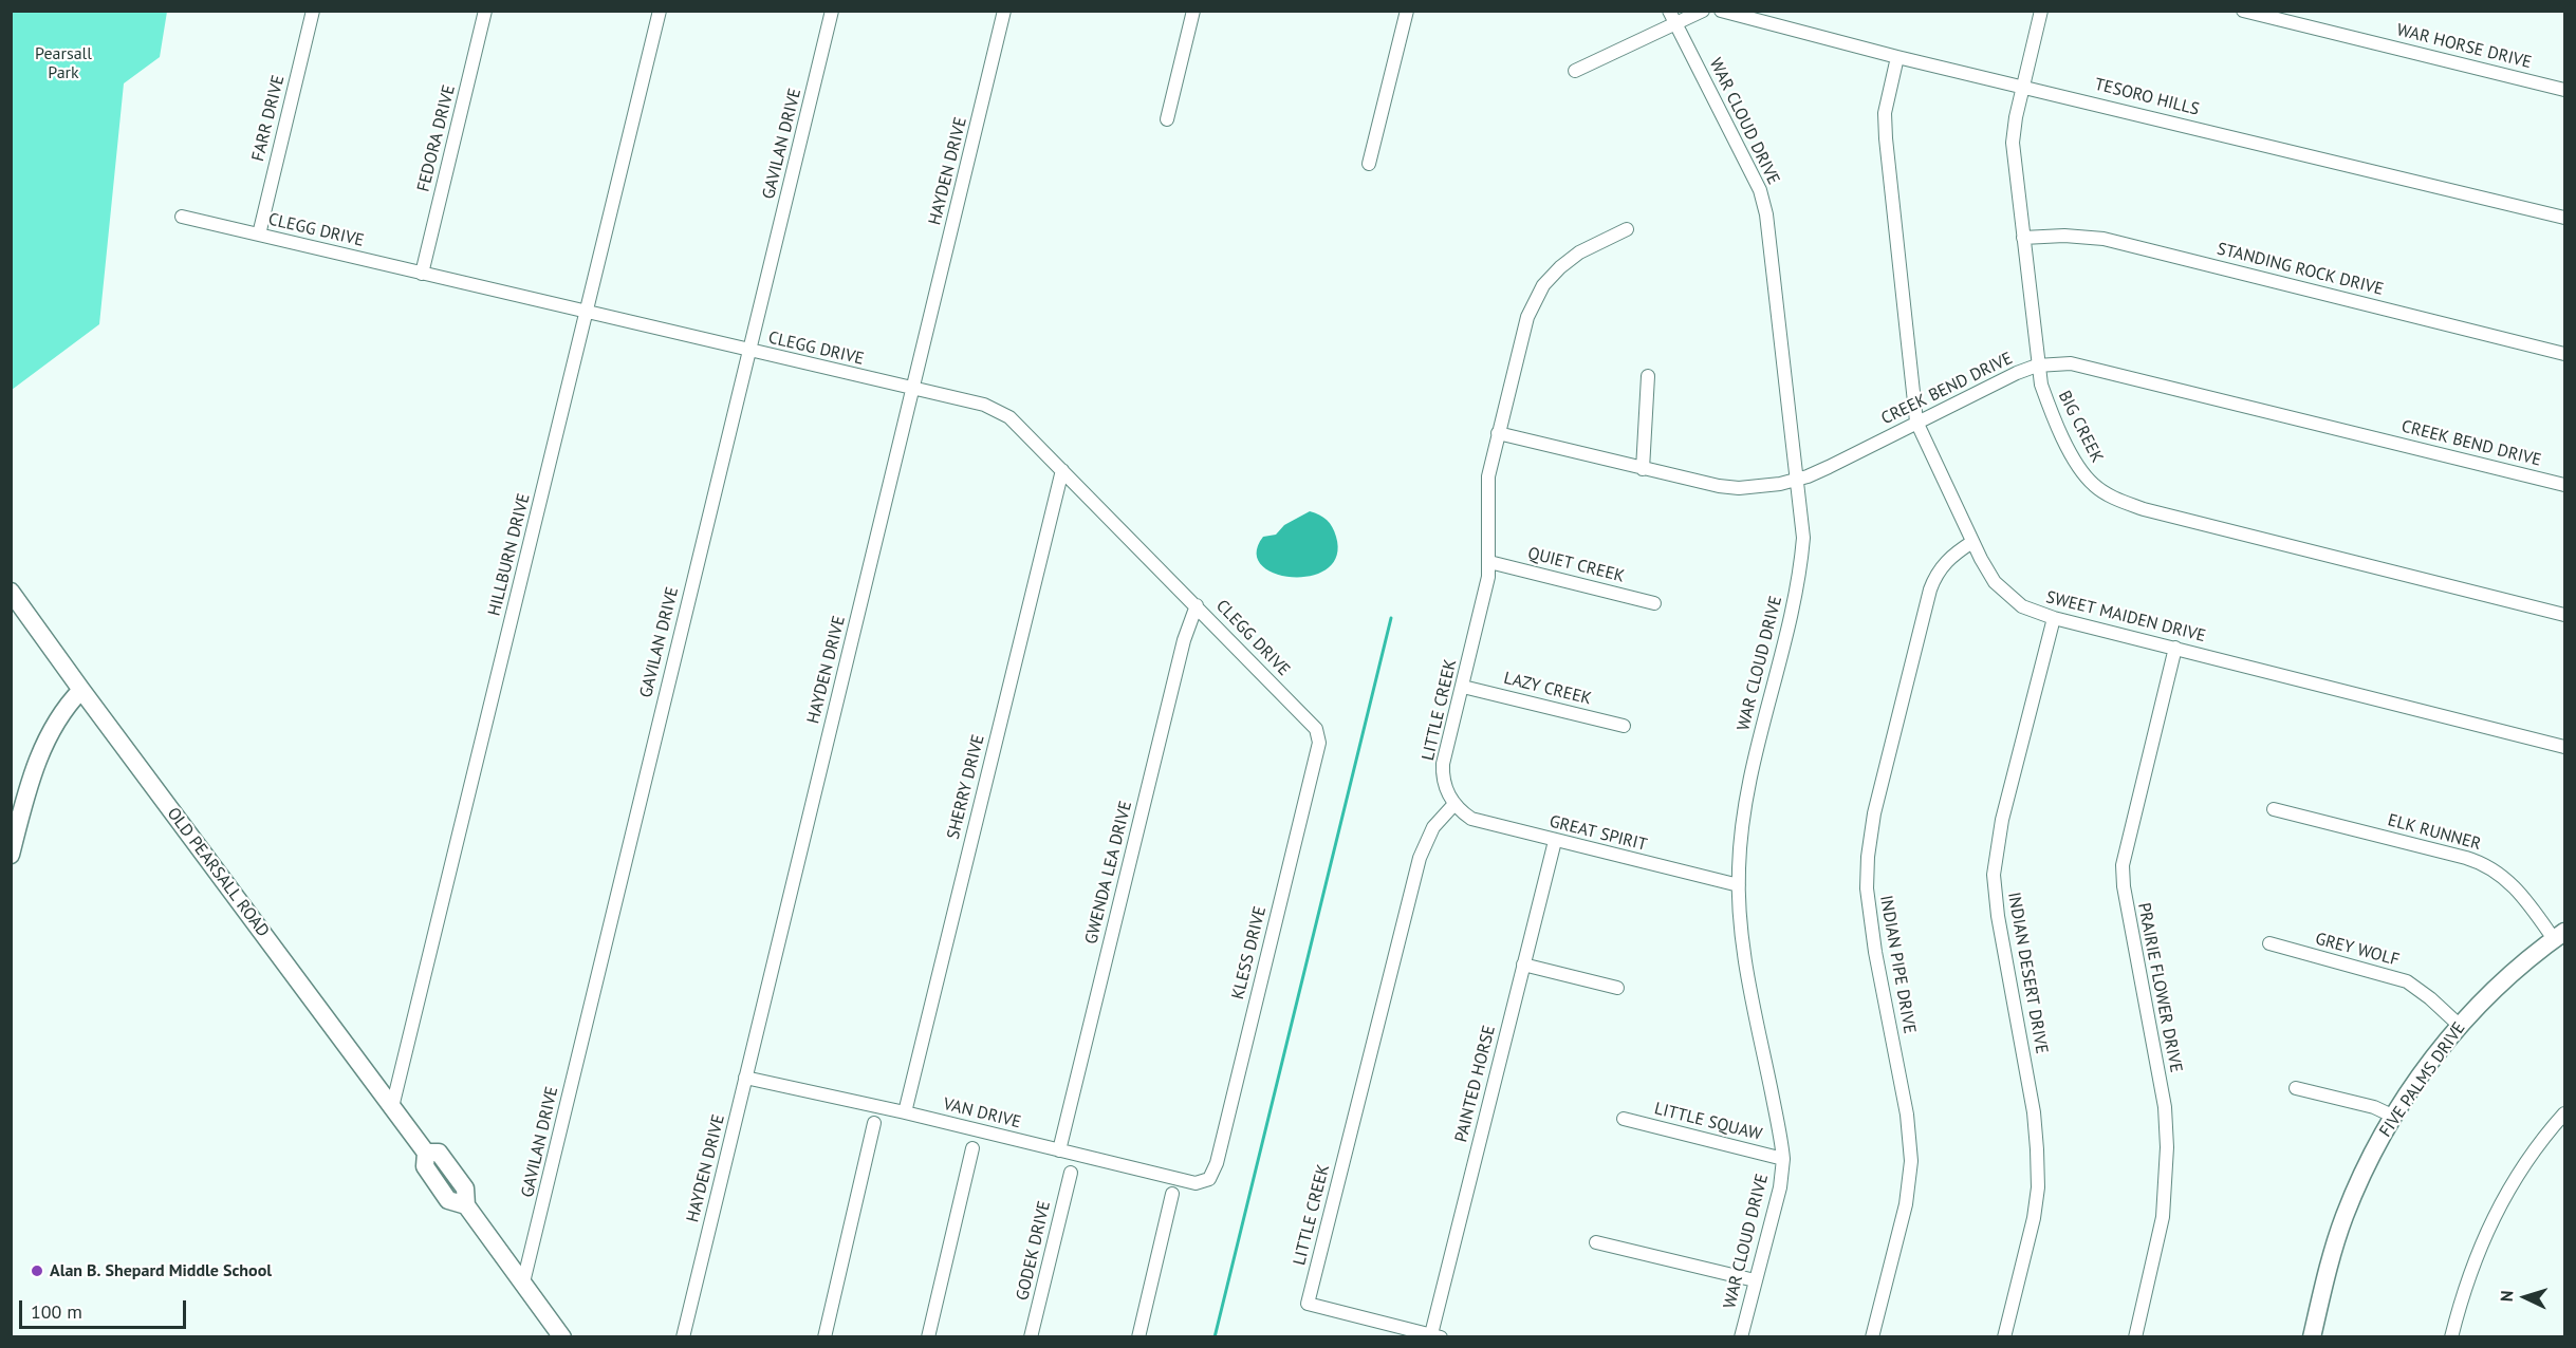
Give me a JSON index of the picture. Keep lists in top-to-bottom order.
{
  "streets": {
    "main road": ["OLD PEARSALL ROAD", "FIVE PALMS DRIVE"],
    "street": [
      "WAR HORSE DRIVE",
      "TESORO HILLS",
      "FARR DRIVE",
      "WAR CLOUD DRIVE",
      "FEDORA DRIVE",
      "GAVILAN DRIVE",
      "HAYDEN DRIVE",
      "CLEGG DRIVE",
      "STANDING ROCK DRIVE",
      "CREEK BEND DRIVE",
      "BIG CREEK",
      "HILLBURN DRIVE",
      "QUIET CREEK",
      "SWEET MAIDEN DRIVE",
      "LAZY CREEK",
      "LITTLE CREEK",
      "SHERRY DRIVE",
      "ELK RUNNER",
      "GREAT SPIRIT",
      "GWENDA LEA DRIVE",
      "GREY WOLF",
      "KLESS DRIVE",
      "INDIAN PIPE DRIVE",
      "INDIAN DESERT DRIVE",
      "PRAIRIE FLOWER DRIVE",
      "PAINTED HORSE",
      "VAN DRIVE",
      "LITTLE SQUAW",
      "GODEK DRIVE"
    ]
  },
  "crossings": [
    ["TESORO HILLS", "BIG CREEK"],
    ["TESORO HILLS", "SWEET MAIDEN DRIVE"],
    ["FARR DRIVE", "CLEGG DRIVE"],
    ["WAR CLOUD DRIVE", "CREEK BEND DRIVE"],
    ["WAR CLOUD DRIVE", "GREAT SPIRIT"],
    ["WAR CLOUD DRIVE", "LITTLE SQUAW"],
    ["FEDORA DRIVE", "CLEGG DRIVE"],
    ["GAVILAN DRIVE", "CLEGG DRIVE"],
    ["GAVILAN DRIVE", "OLD PEARSALL ROAD"],
    ["HAYDEN DRIVE", "CLEGG DRIVE"],
    ["HAYDEN DRIVE", "VAN DRIVE"],
    ["CLEGG DRIVE", "HILLBURN DRIVE"],
    ["CLEGG DRIVE", "SHERRY DRIVE"],
    ["CLEGG DRIVE", "GWENDA LEA DRIVE"],
    ["CLEGG DRIVE", "KLESS DRIVE"],
    ["STANDING ROCK DRIVE", "BIG CREEK"],
    ["CREEK BEND DRIVE", "BIG CREEK"],
    ["CREEK BEND DRIVE", "SWEET MAIDEN DRIVE"],
    ["CREEK BEND DRIVE", "LITTLE CREEK"],
    ["HILLBURN DRIVE", "OLD PEARSALL ROAD"],
    ["QUIET CREEK", "LITTLE CREEK"],
    ["SWEET MAIDEN DRIVE", "INDIAN PIPE DRIVE"],
    ["SWEET MAIDEN DRIVE", "INDIAN DESERT DRIVE"],
    ["SWEET MAIDEN DRIVE", "PRAIRIE FLOWER DRIVE"],
    ["LAZY CREEK", "LITTLE CREEK"],
    ["LITTLE CREEK", "GREAT SPIRIT"],
    ["LITTLE CREEK", "PAINTED HORSE"],
    ["SHERRY DRIVE", "VAN DRIVE"],
    ["ELK RUNNER", "FIVE PALMS DRIVE"],
    ["GREAT SPIRIT", "PAINTED HORSE"],
    ["GWENDA LEA DRIVE", "VAN DRIVE"],
    ["GREY WOLF", "FIVE PALMS DRIVE"],
    ["KLESS DRIVE", "VAN DRIVE"]
  ],
  "parks": ["Pearsall Park"],
  "places": ["Alan B. Shepard Middle School"],
  "scale_bar": "100 m",
  "north": "left"
}
